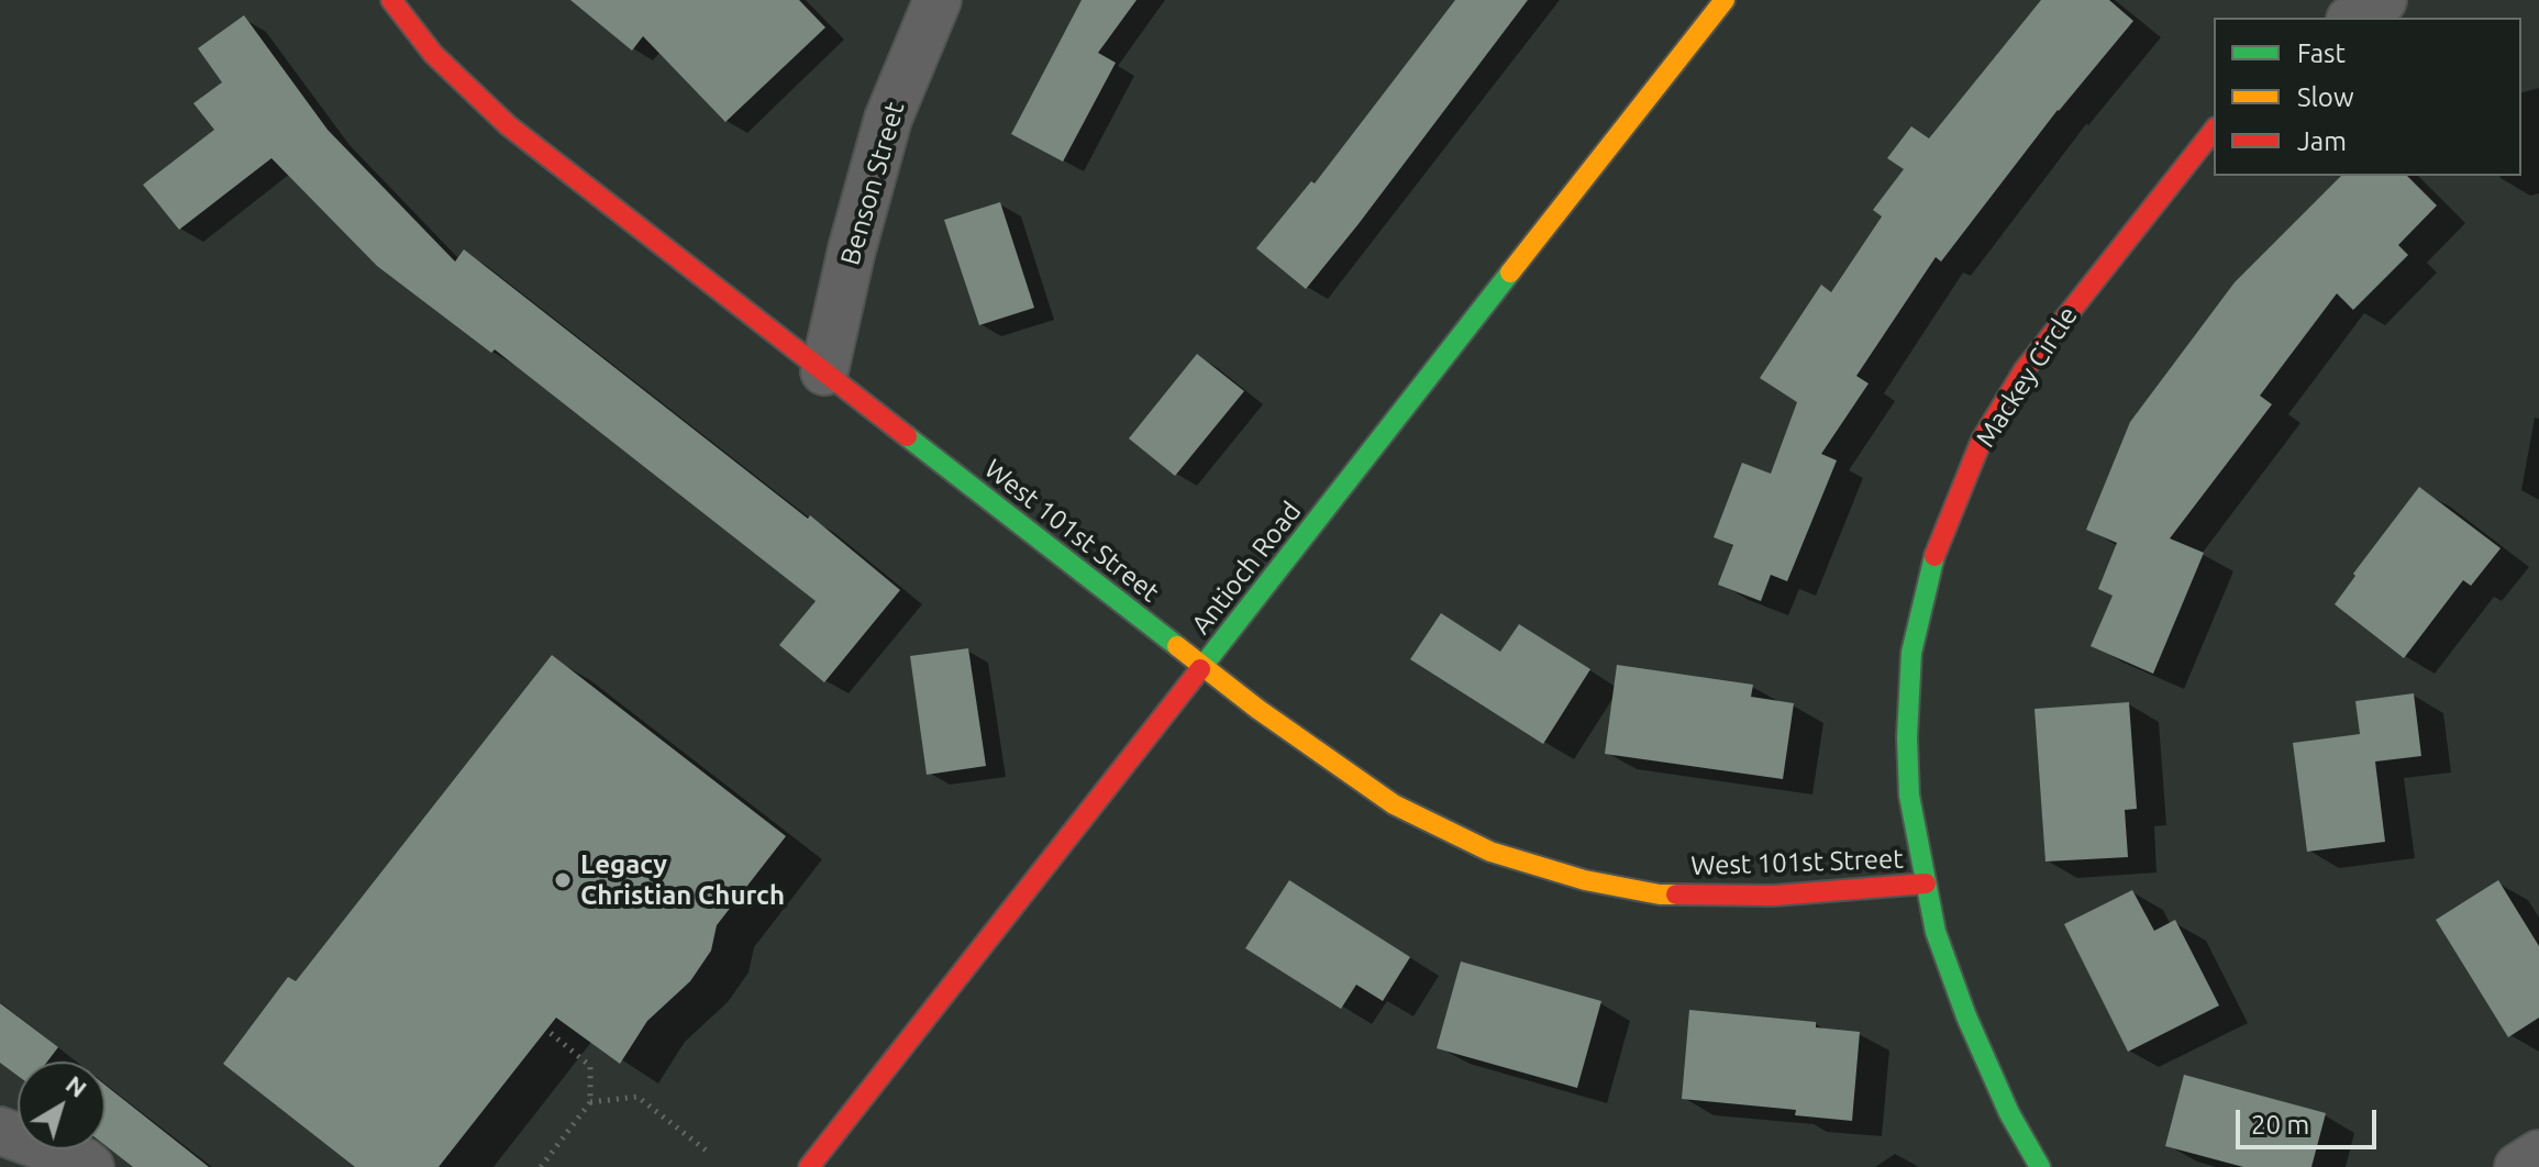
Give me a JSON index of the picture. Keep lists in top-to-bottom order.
{
  "streets": {
    "street": [
      "Benson Street",
      "Mackey Circle",
      "West 101st Street",
      "Antioch Road"
    ]
  },
  "crossings": [
    ["Benson Street", "West 101st Street"],
    ["Mackey Circle", "West 101st Street"],
    ["West 101st Street", "Antioch Road"]
  ],
  "places": ["Legacy Christian Church"],
  "legend": ["Fast", "Slow", "Jam"],
  "scale_bar": "20 m",
  "north": "top right"
}
